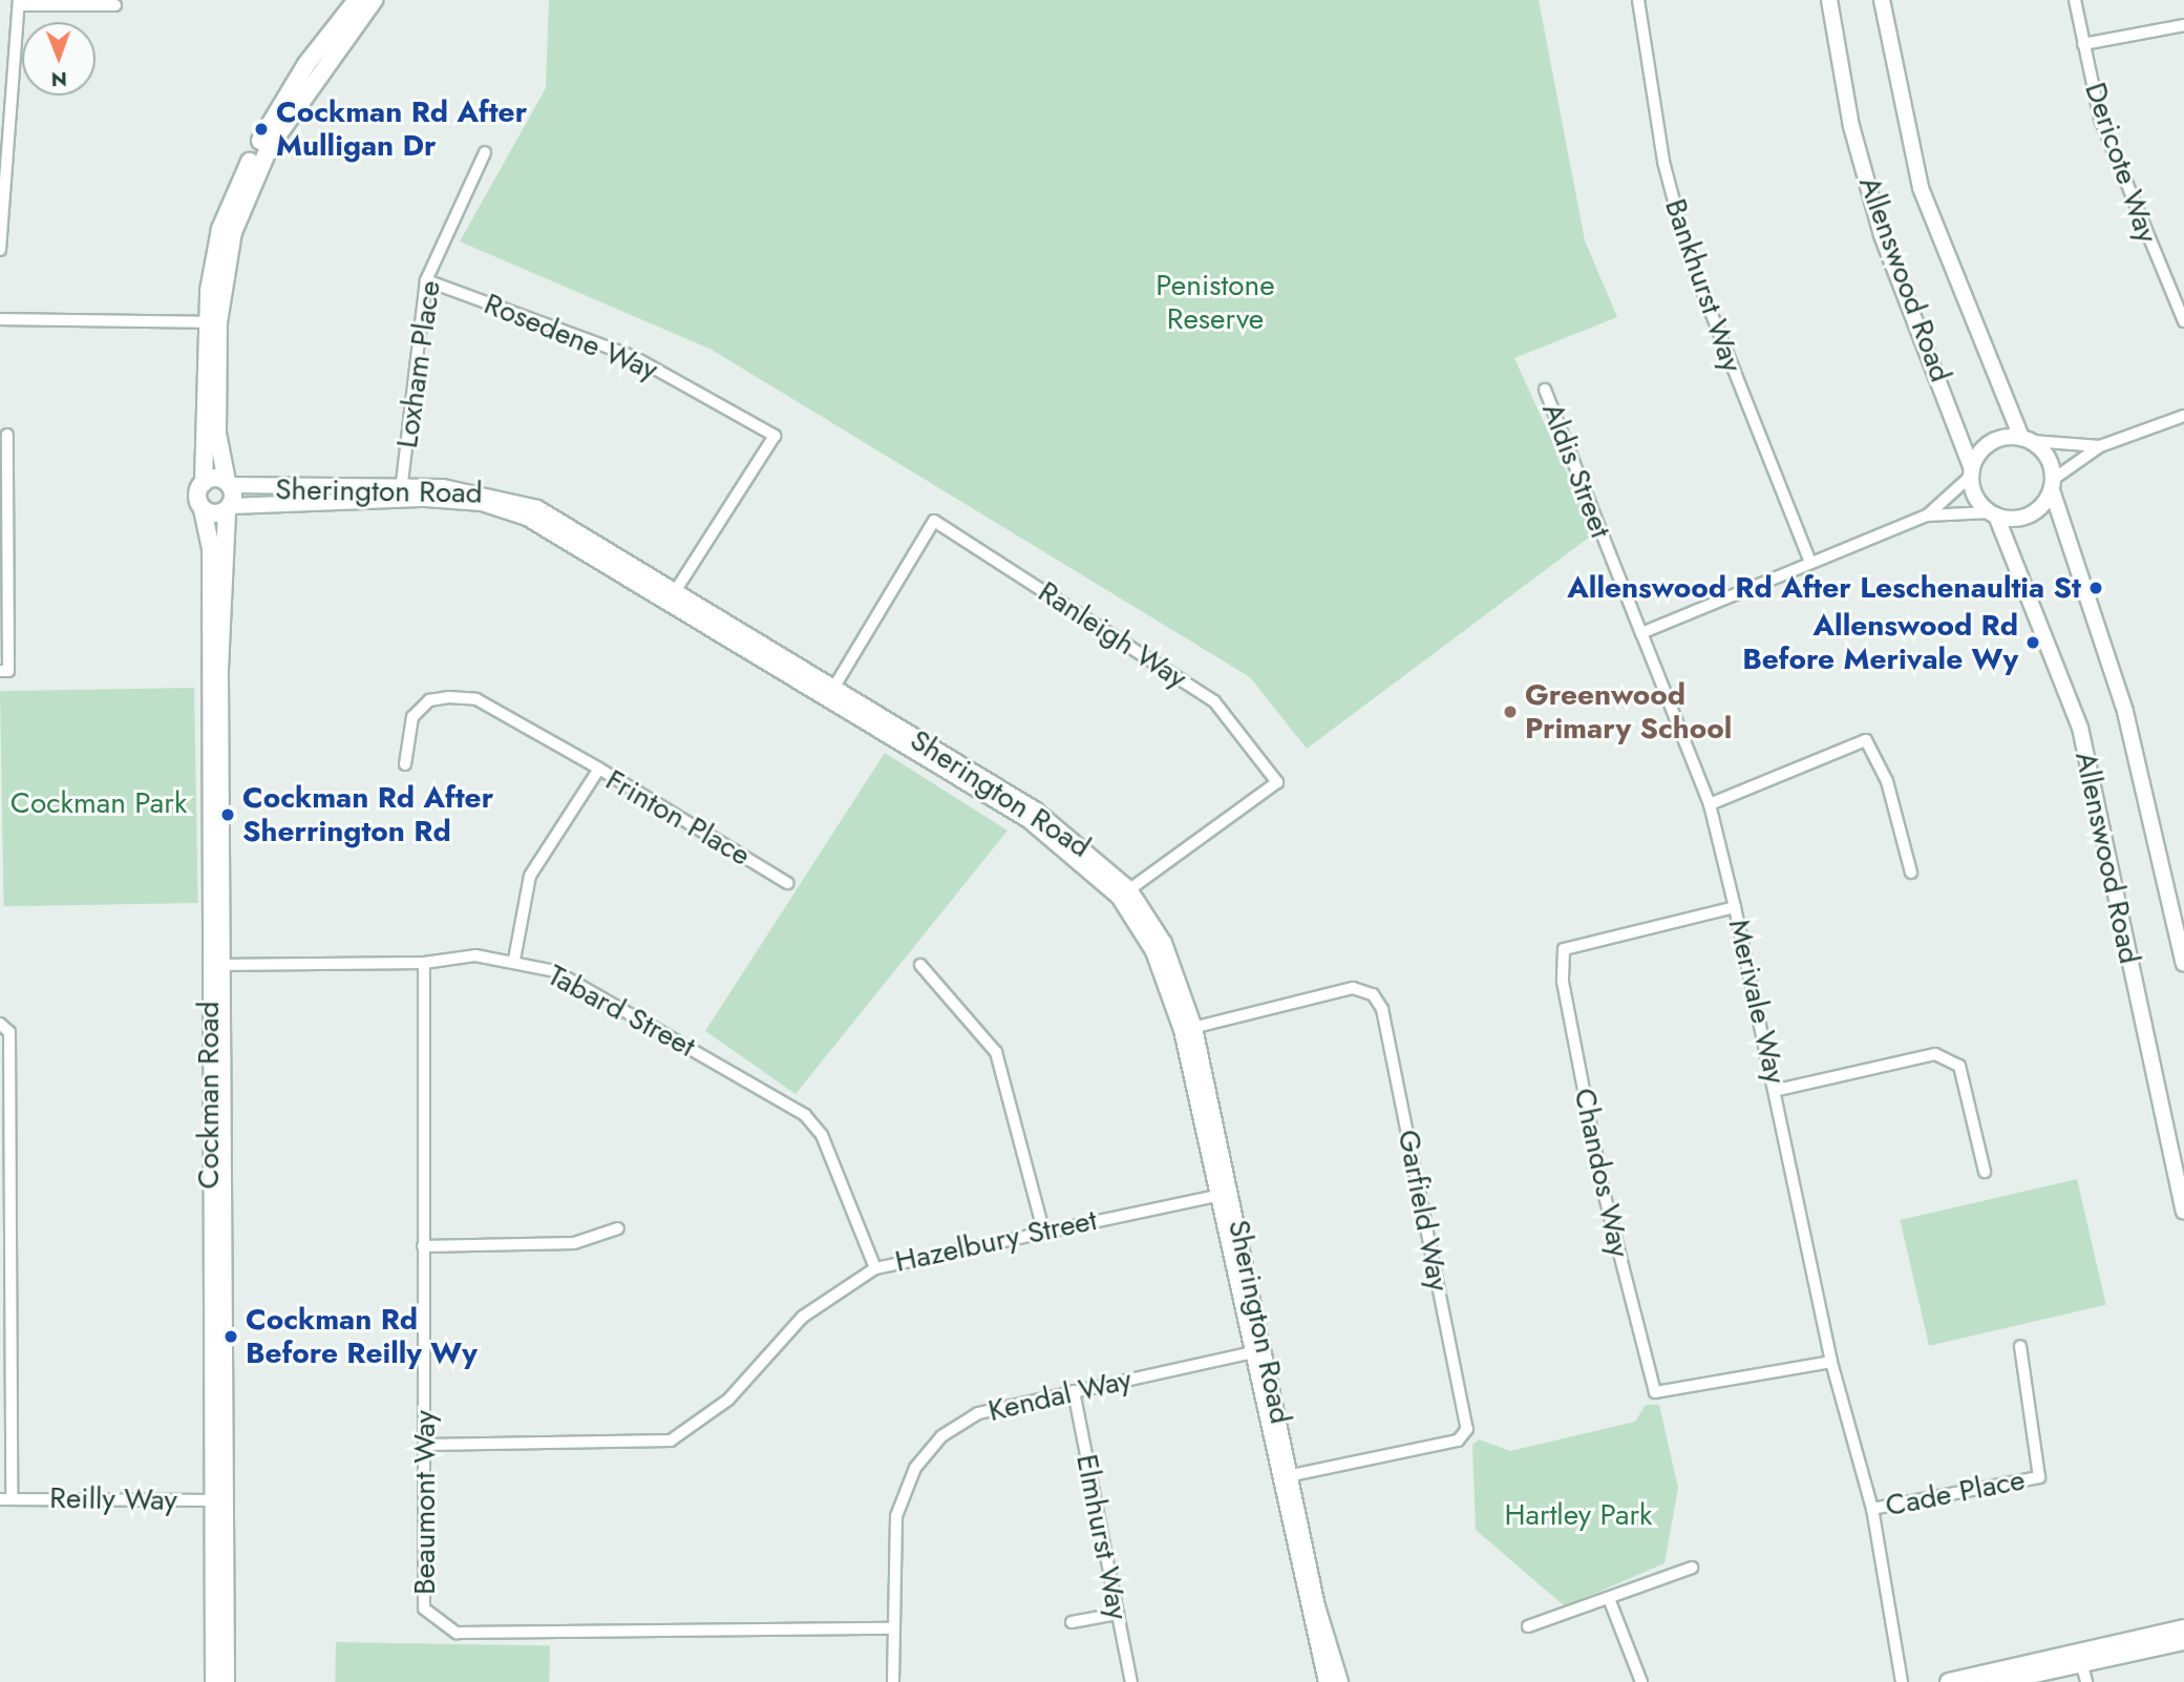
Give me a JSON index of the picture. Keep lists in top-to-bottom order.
{
  "streets": {
    "main road": ["Cockman Road"],
    "street": [
      "Dericote Way",
      "Allenswood Road",
      "Bankhurst Way",
      "Rosedene Way",
      "Loxham Place",
      "Aldis Street",
      "Sherington Road",
      "Ranleigh Way",
      "Frinton Place",
      "Merivale Way",
      "Tabard Street",
      "Chandos Way",
      "Garfield Way",
      "Hazelbury Street",
      "Kendal Way",
      "Cade Place",
      "Reilly Way",
      "Beaumont Way",
      "Elmhurst Way"
    ]
  },
  "crossings": [
    ["Rosedene Way", "Loxham Place"],
    ["Rosedene Way", "Sherington Road"],
    ["Loxham Place", "Sherington Road"],
    ["Aldis Street", "Merivale Way"],
    ["Sherington Road", "Ranleigh Way"],
    ["Sherington Road", "Cockman Road"],
    ["Sherington Road", "Garfield Way"],
    ["Sherington Road", "Hazelbury Street"],
    ["Sherington Road", "Kendal Way"],
    ["Frinton Place", "Tabard Street"],
    ["Merivale Way", "Chandos Way"],
    ["Merivale Way", "Cade Place"],
    ["Tabard Street", "Cockman Road"],
    ["Tabard Street", "Hazelbury Street"],
    ["Tabard Street", "Beaumont Way"],
    ["Cockman Road", "Reilly Way"],
    ["Hazelbury Street", "Beaumont Way"],
    ["Kendal Way", "Beaumont Way"],
    ["Kendal Way", "Elmhurst Way"]
  ],
  "parks": ["Penistone Reserve", "Cockman Park", "Hartley Park"],
  "places": [
    "Cockman Rd After Mulligan Dr",
    "Allenswood Rd After Leschenaultia St",
    "Allenswood Rd Before Merivale Wy",
    "Greenwood Primary School",
    "Cockman Rd After Sherrington Rd",
    "Cockman Rd Before Reilly Wy"
  ],
  "north": "bottom"
}
